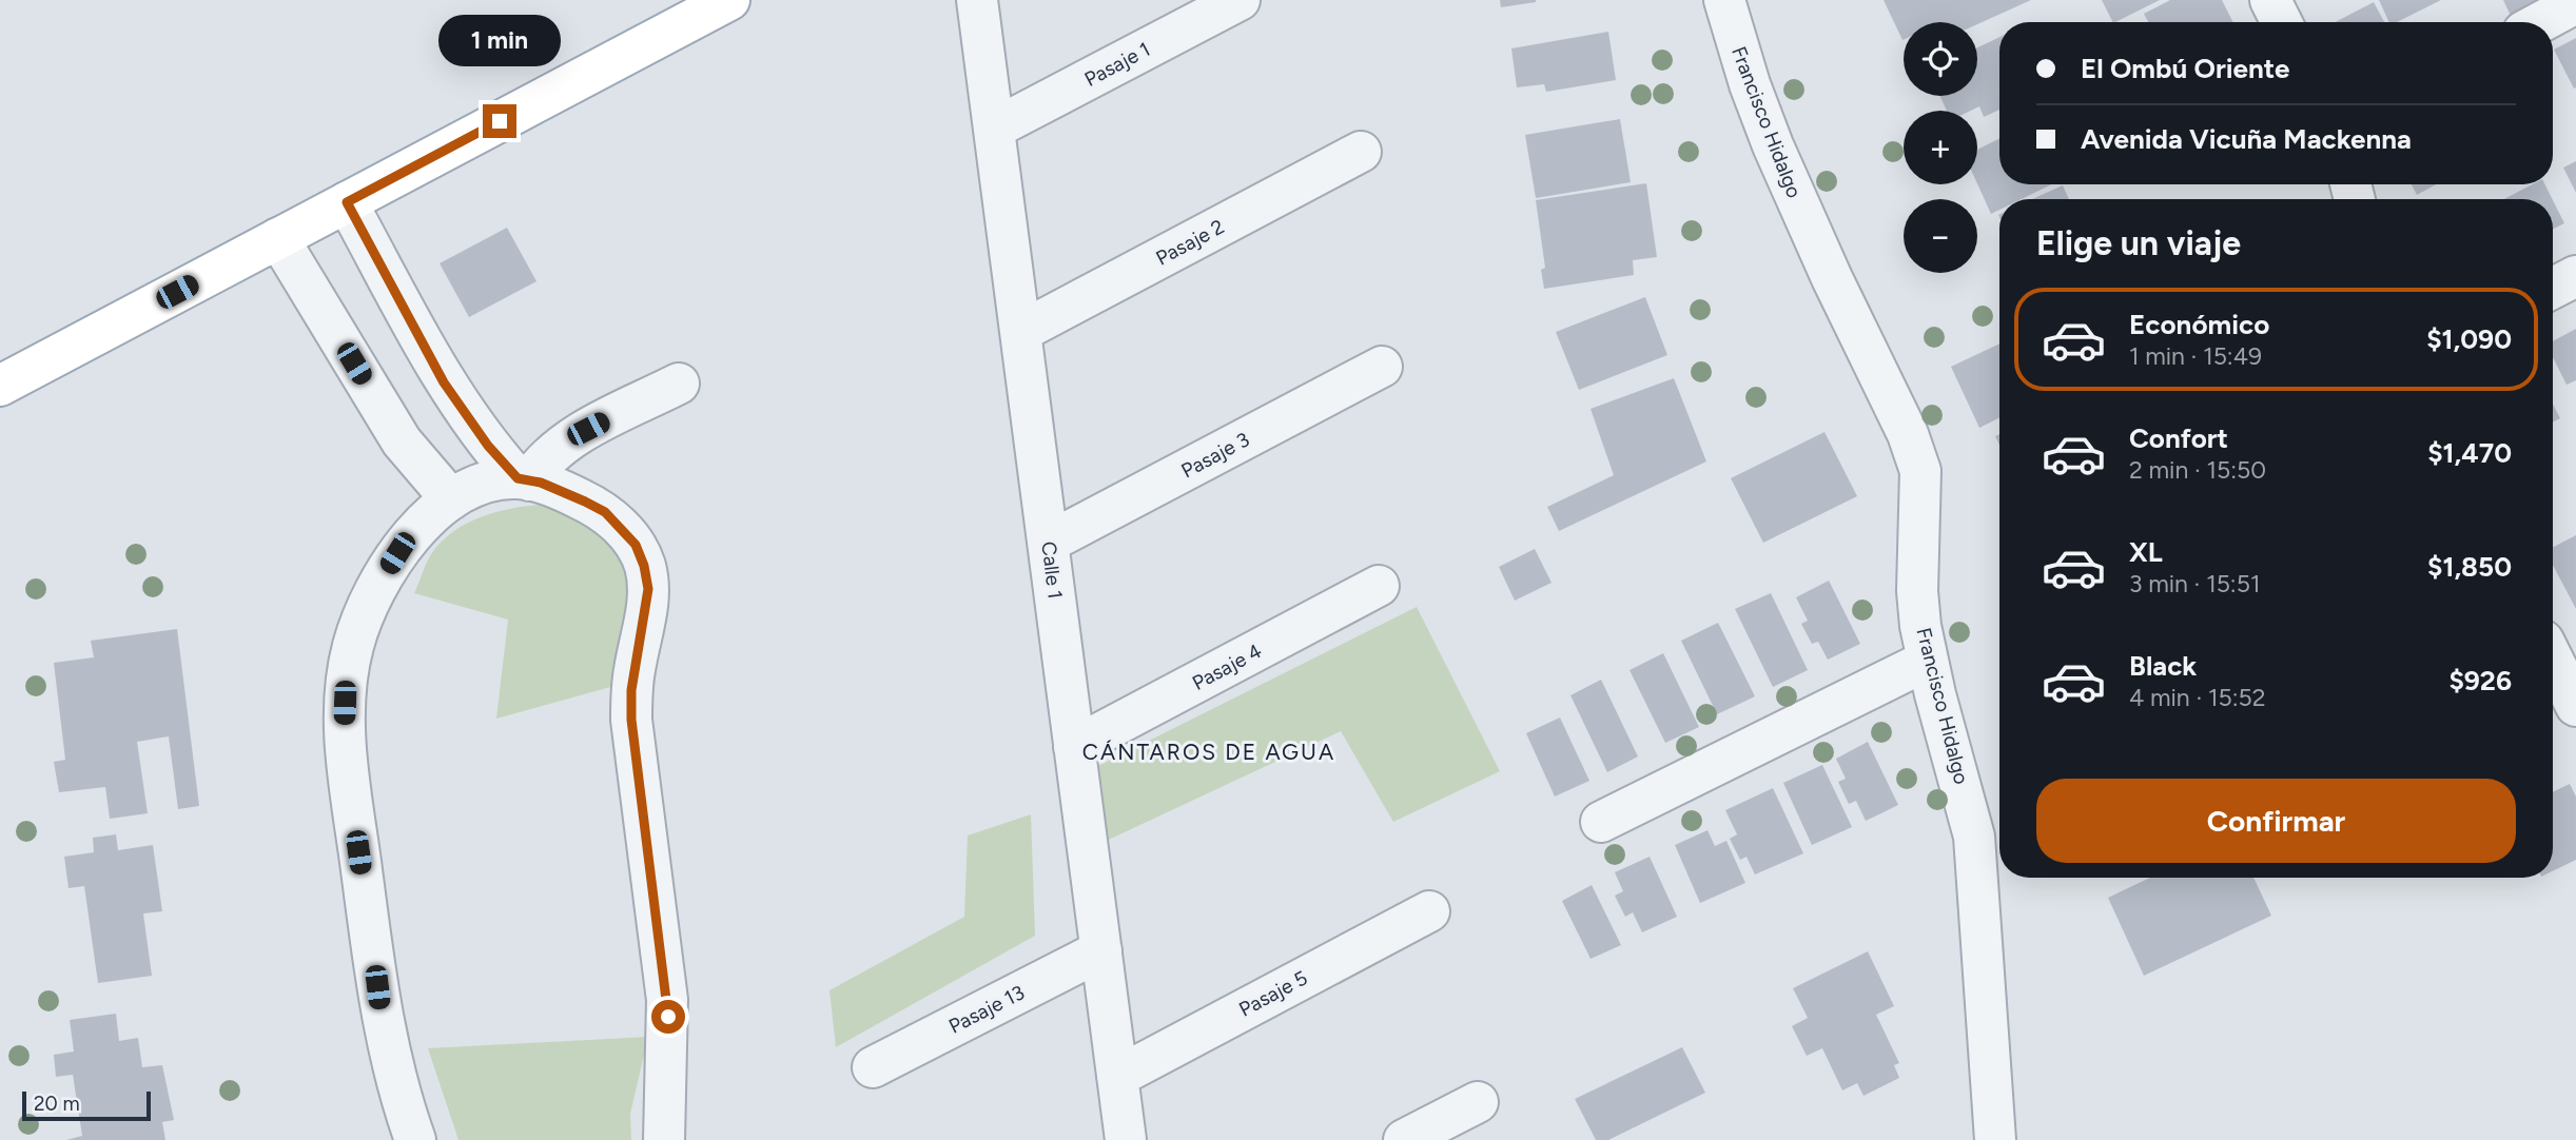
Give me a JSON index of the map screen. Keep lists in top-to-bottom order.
{
  "streets": {
    "street": [
      "Pasaje 1",
      "Francisco Hidalgo",
      "Pasaje 2",
      "Pasaje 3",
      "Calle 1",
      "Pasaje 4",
      "Pasaje 5",
      "Pasaje 13"
    ]
  },
  "crossings": [
    ["Pasaje 1", "Calle 1"],
    ["Pasaje 2", "Calle 1"],
    ["Pasaje 3", "Calle 1"],
    ["Calle 1", "Pasaje 4"],
    ["Calle 1", "Pasaje 5"],
    ["Calle 1", "Pasaje 13"]
  ],
  "districts": ["CÁNTAROS DE AGUA"],
  "scale_bar": "20 m",
  "page": {
    "bubble": "1 min",
    "map_buttons": ["+", "−"],
    "banner": ["El Ombú Oriente", "Avenida Vicuña Mackenna"],
    "heading": "Elige un viaje",
    "list": [
      {
        "name": "Económico",
        "note": "1 min · 15:49",
        "value": "$1,090"
      },
      {
        "name": "Confort",
        "note": "2 min · 15:50",
        "value": "$1,470"
      },
      {
        "name": "XL",
        "note": "3 min · 15:51",
        "value": "$1,850"
      },
      {
        "name": "Black",
        "note": "4 min · 15:52",
        "value": "$926"
      }
    ],
    "buttons": "Confirmar",
    "scale": "20 m"
  }
}
